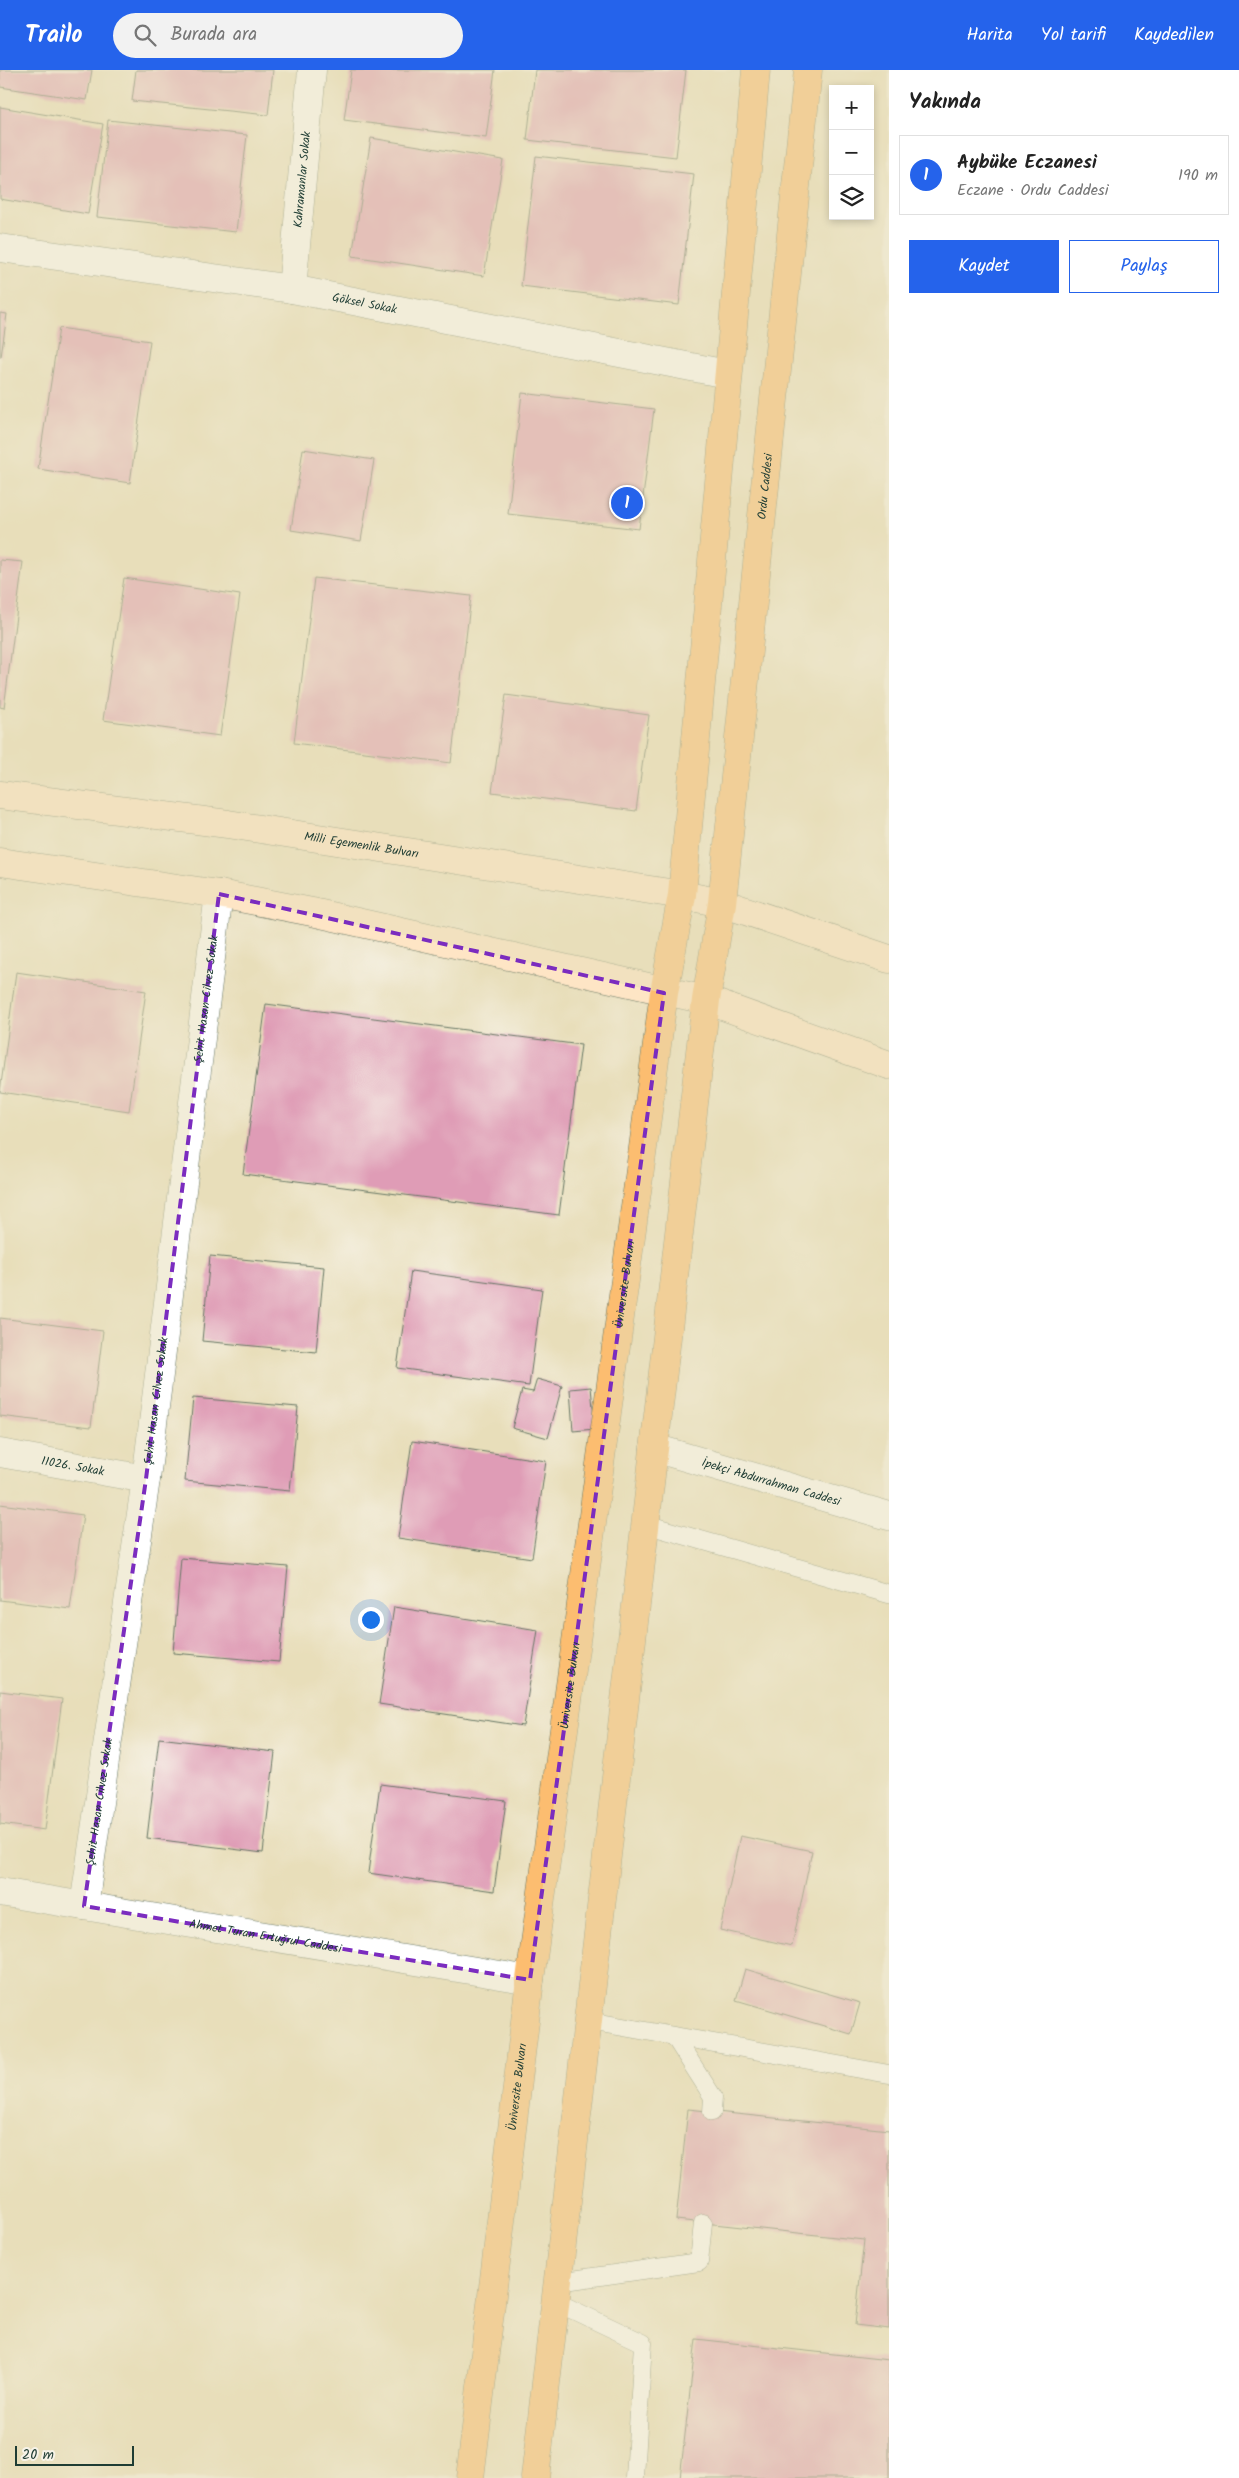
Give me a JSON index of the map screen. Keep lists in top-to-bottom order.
{
  "streets": {
    "main road": ["Ordu Caddesi", "Milli Egemenlik Bulvarı", "Üniversite Bulvarı"],
    "street": [
      "Kahramanlar Sokak",
      "Göksel Sokak",
      "Şehit Hasan Cilvez Sokak",
      "11026. Sokak",
      "İpekçi Abdurrahman Caddesi",
      "Ahmet Turan Ertuğrul Caddesi"
    ]
  },
  "crossings": [
    ["Kahramanlar Sokak", "Göksel Sokak"],
    ["Ordu Caddesi", "Milli Egemenlik Bulvarı"],
    ["Milli Egemenlik Bulvarı", "Üniversite Bulvarı"],
    ["Şehit Hasan Cilvez Sokak", "11026. Sokak"],
    ["Şehit Hasan Cilvez Sokak", "Ahmet Turan Ertuğrul Caddesi"],
    ["Üniversite Bulvarı", "Ahmet Turan Ertuğrul Caddesi"]
  ],
  "scale_bar": "20 m",
  "page": {
    "header": "Trailo",
    "search": "Burada ara",
    "nav": ["Harita", "Yol tarifi", "Kaydedilen"],
    "heading": "Yakında",
    "map_buttons": ["+", "−"],
    "list": [
      {
        "mark": "1",
        "name": "Aybüke Eczanesi",
        "note": "Eczane · Ordu Caddesi",
        "value": "190 m"
      }
    ],
    "buttons": ["Kaydet", "Paylaş"],
    "pins": "1",
    "scale": "20 m"
  }
}
